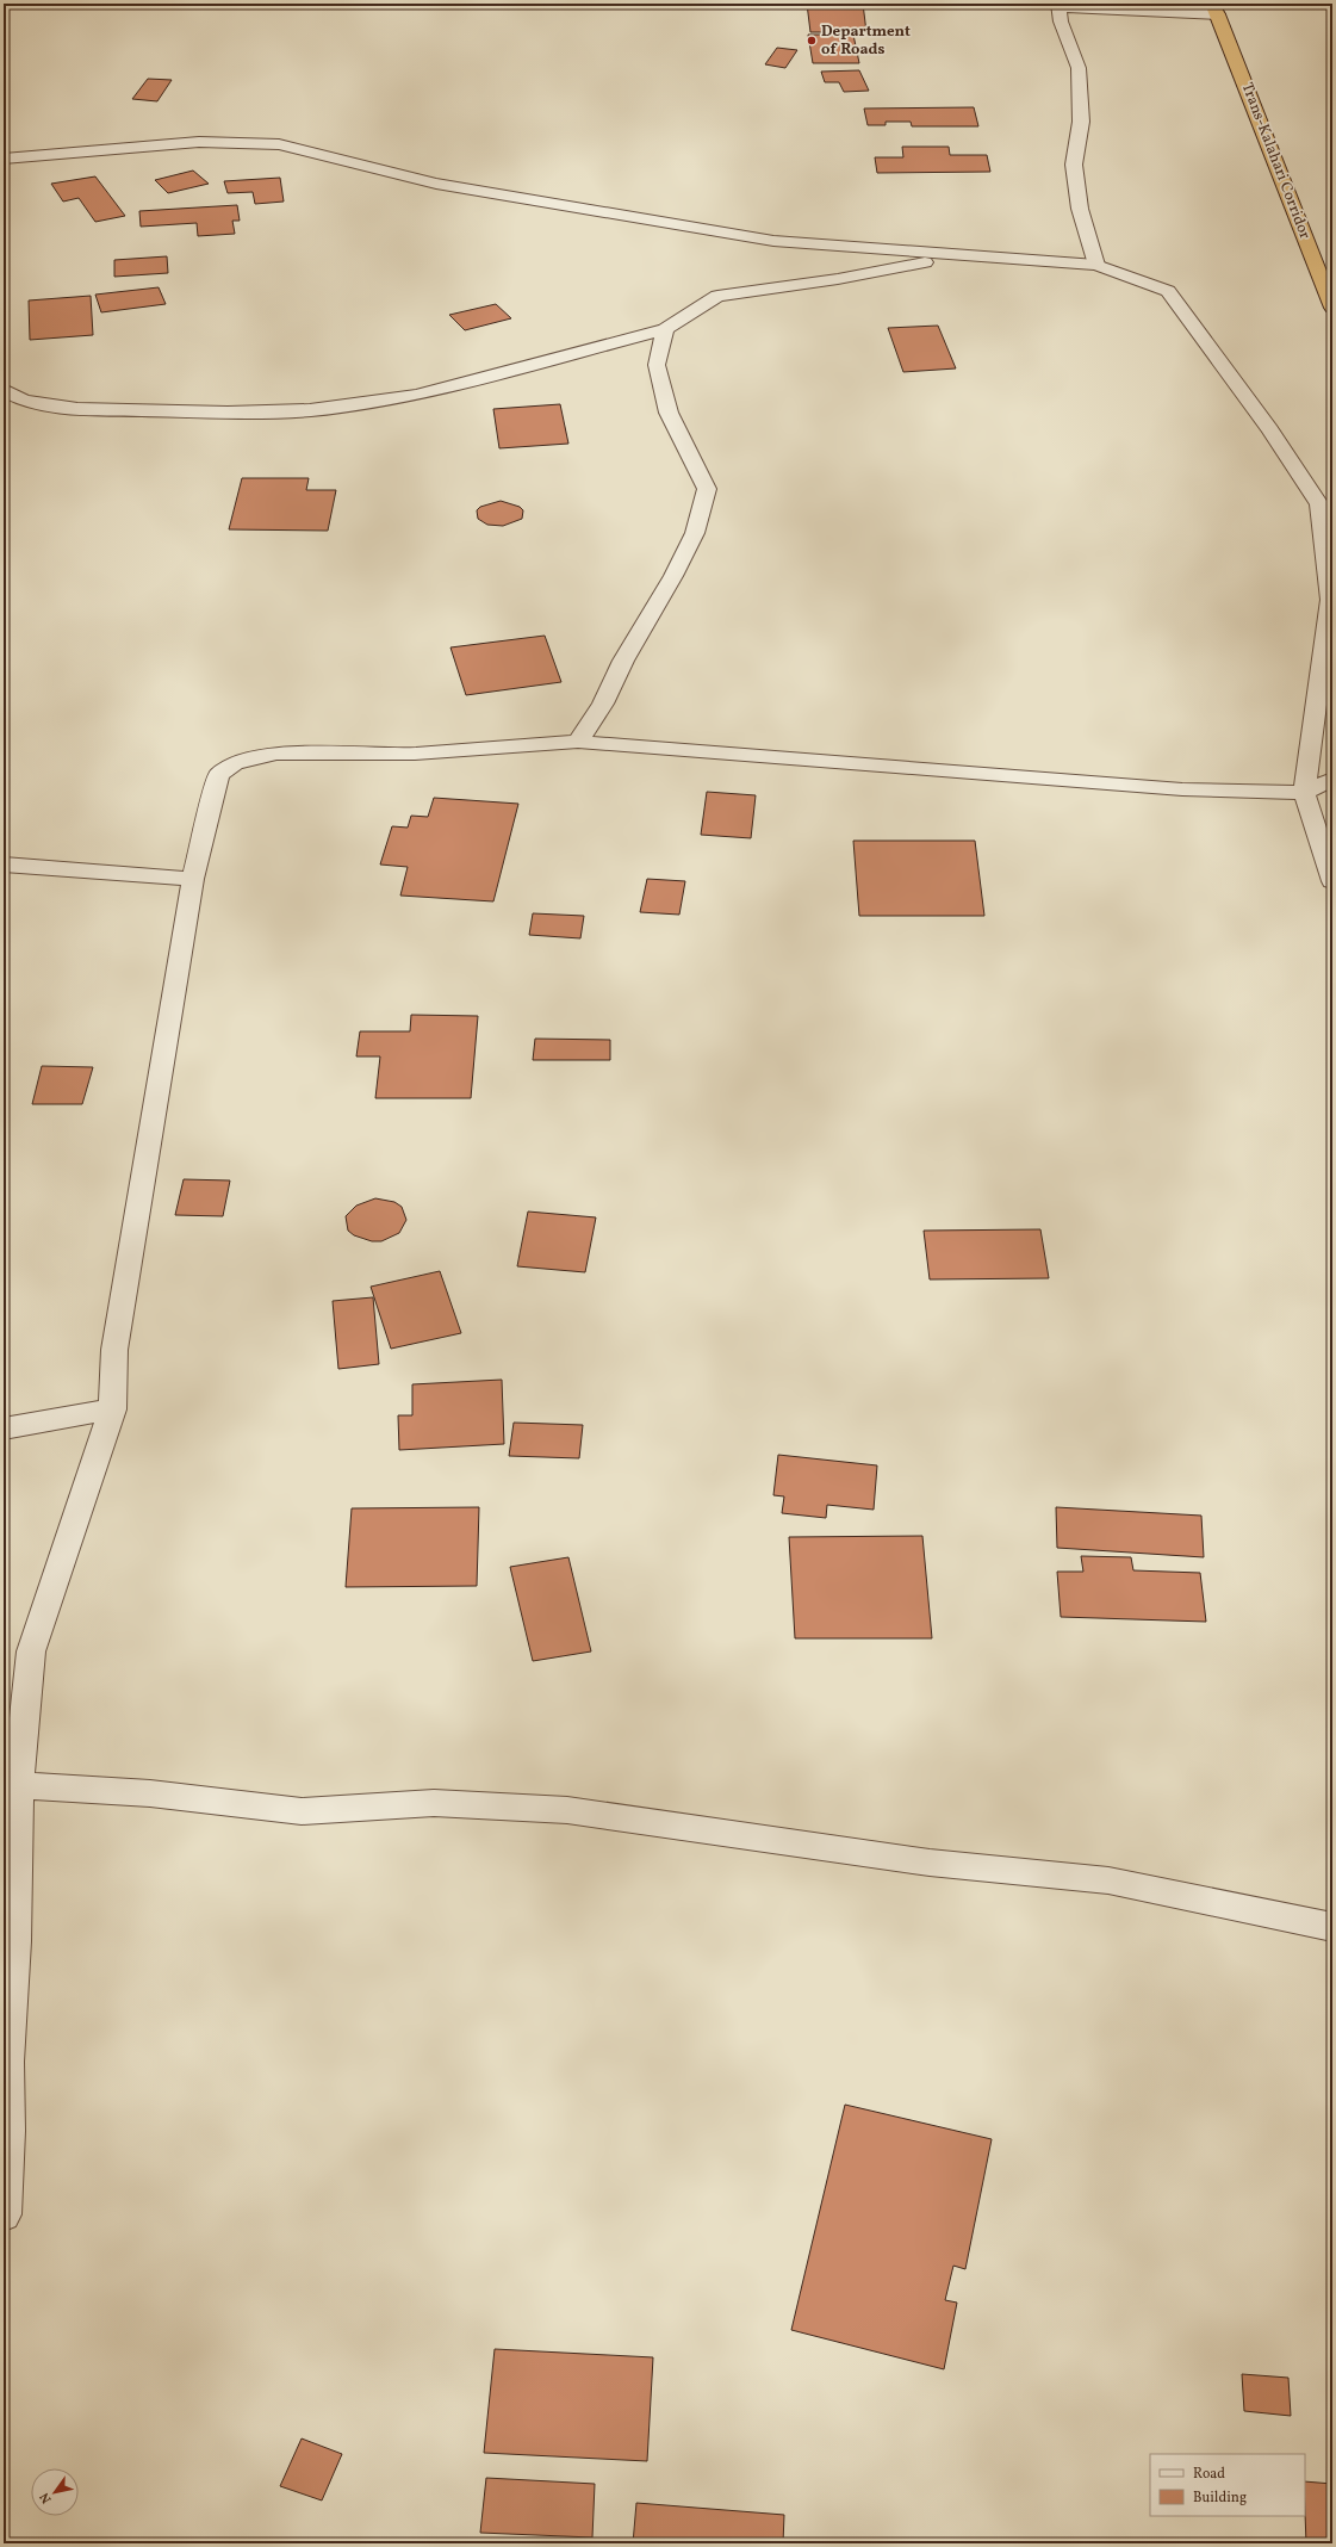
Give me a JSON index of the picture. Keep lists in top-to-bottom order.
{
  "streets": {
    "highway": ["Trans-Kalahari Corridor"]
  },
  "places": ["Department of Roads"],
  "legend": ["Road", "Building"],
  "north": "bottom left"
}
